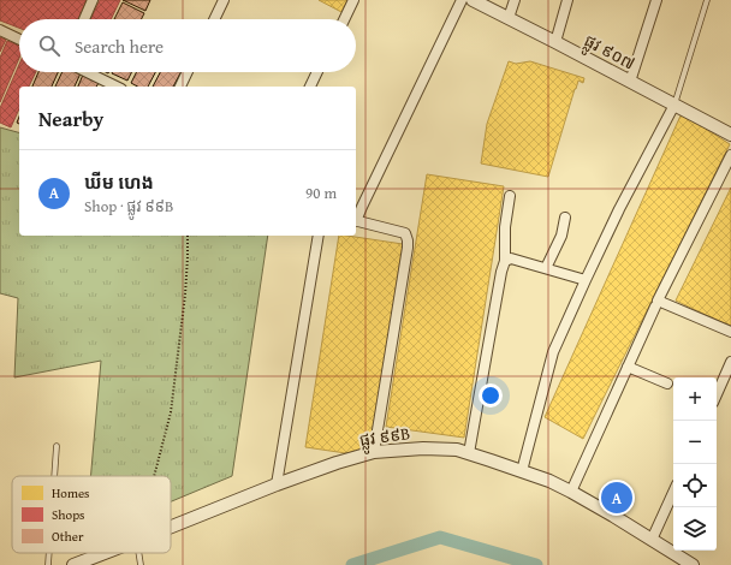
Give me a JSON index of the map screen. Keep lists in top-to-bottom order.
{
  "streets": {
    "street": ["ផ្លូវ ៩០៧", "ផ្លូវ ៩៩B"]
  },
  "legend": ["Homes", "Shops", "Other"],
  "page": {
    "search": "Search here",
    "heading": "Nearby",
    "list": [
      {
        "mark": "A",
        "name": "ឃីម ហេង",
        "note": "Shop · ផ្លូវ ៩៩B",
        "value": "90 m"
      }
    ],
    "map_buttons": ["+", "−"],
    "pins": "A"
  }
}
